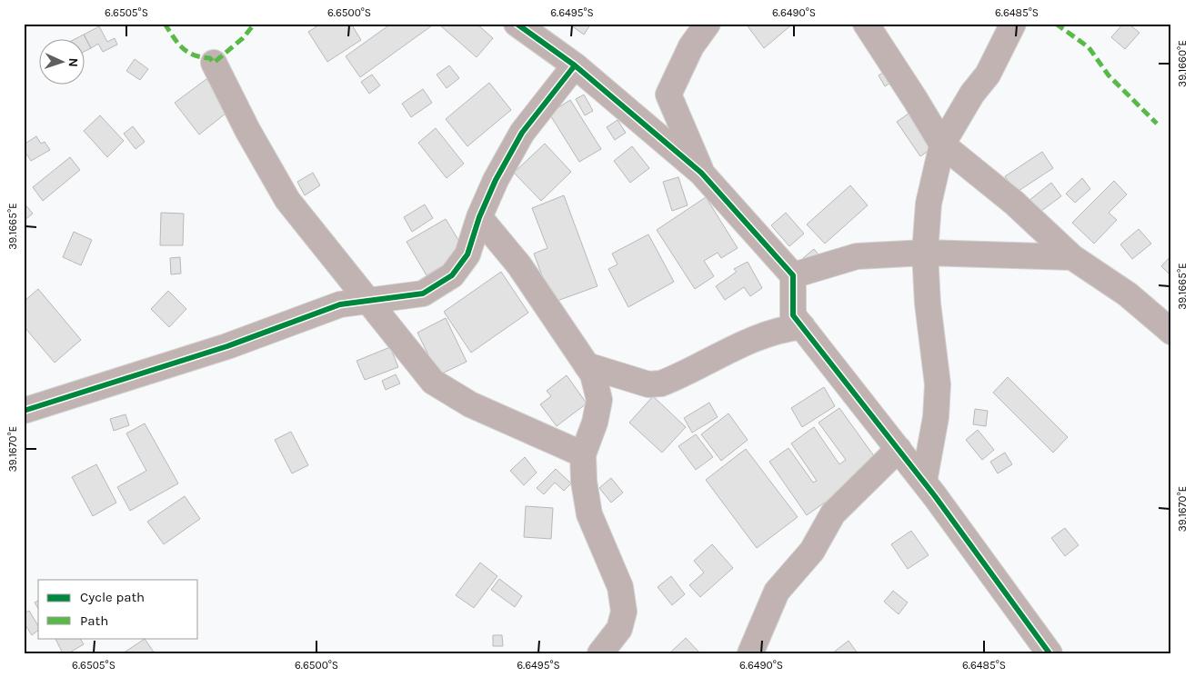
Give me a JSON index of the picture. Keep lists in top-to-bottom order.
{
  "legend": ["Cycle path", "Path"],
  "north": "right",
  "coordinates": [
    "6.6505°S",
    "6.6500°S",
    "6.6495°S",
    "6.6490°S",
    "6.6485°S",
    "39.1660°E",
    "39.1665°E",
    "39.1670°E"
  ]
}
